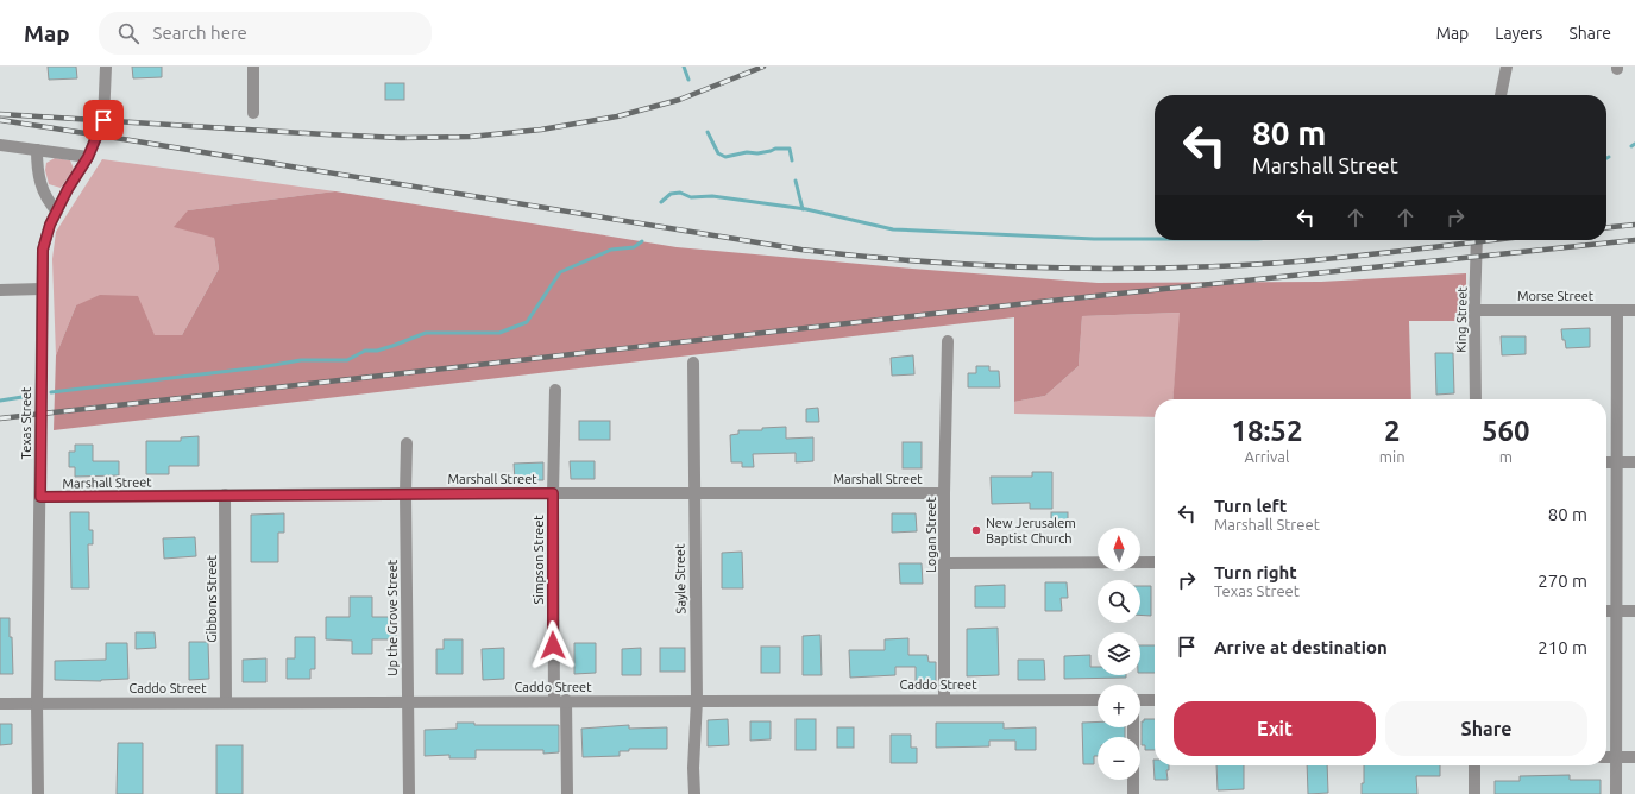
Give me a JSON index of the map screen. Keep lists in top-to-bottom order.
{
  "streets": {
    "street": [
      "Morse Street",
      "King Street",
      "Texas Street",
      "Marshall Street",
      "Logan Street",
      "Simpson Street",
      "Sayle Street",
      "Gibbons Street",
      "Up the Grove Street",
      "Caddo Street"
    ]
  },
  "crossings": [
    ["Morse Street", "King Street"],
    ["Texas Street", "Marshall Street"],
    ["Texas Street", "Caddo Street"],
    ["Marshall Street", "Logan Street"],
    ["Marshall Street", "Simpson Street"],
    ["Marshall Street", "Sayle Street"],
    ["Marshall Street", "Gibbons Street"],
    ["Marshall Street", "Up the Grove Street"],
    ["Logan Street", "Caddo Street"],
    ["Simpson Street", "Caddo Street"],
    ["Sayle Street", "Caddo Street"],
    ["Gibbons Street", "Caddo Street"],
    ["Up the Grove Street", "Caddo Street"]
  ],
  "places": ["New Jerusalem Baptist Church"],
  "north": "top",
  "page": {
    "header": "Map",
    "search": "Search here",
    "nav": ["Map", "Layers", "Share"],
    "turn": ["80 m", "Marshall Street"],
    "eta": [
      "18:52",
      "Arrival",
      "2",
      "min",
      "560",
      "m"
    ],
    "list": [
      {
        "name": "Turn left",
        "note": "Marshall Street",
        "value": "80 m"
      },
      {
        "name": "Turn right",
        "note": "Texas Street",
        "value": "270 m"
      },
      {
        "name": "Arrive at destination",
        "value": "210 m"
      }
    ],
    "map_buttons": ["+", "−"],
    "buttons": ["Exit", "Share"]
  }
}
